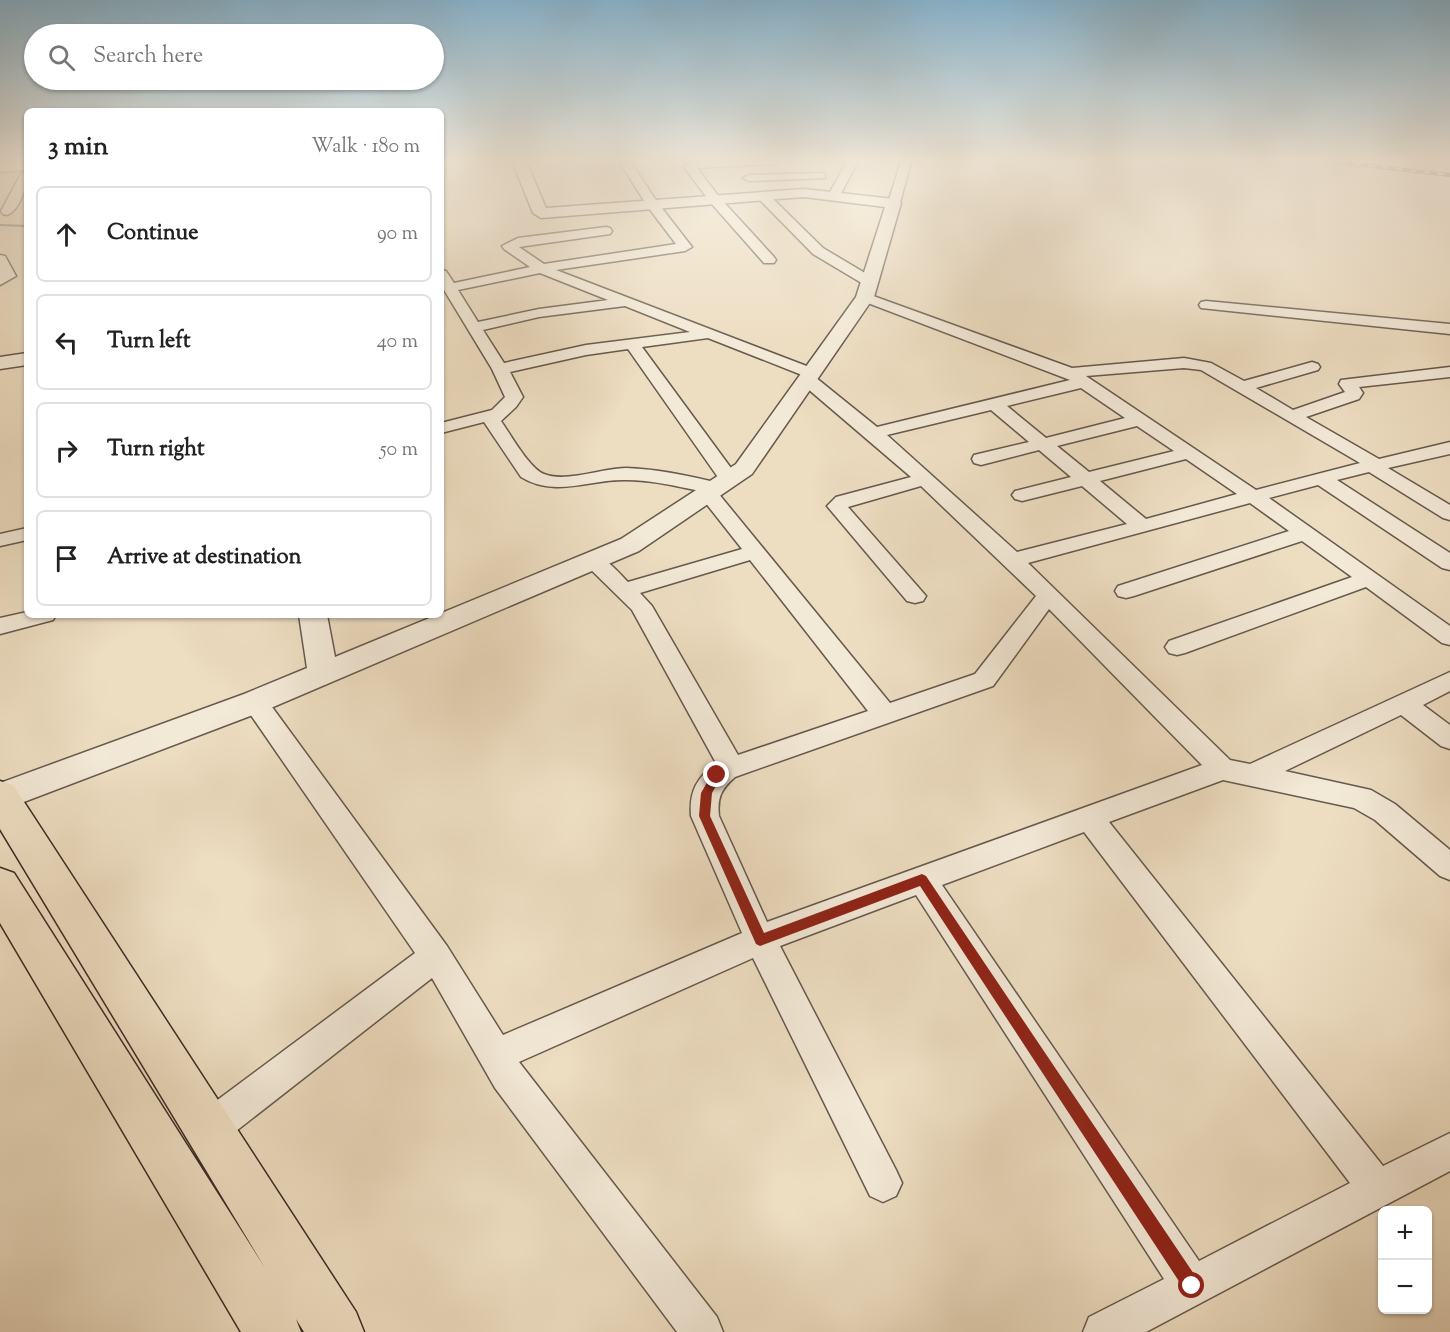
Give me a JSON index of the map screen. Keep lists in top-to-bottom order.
{
  "page": {
    "search": "Search here",
    "heading": ["3 min", "Walk · 180 m"],
    "list": [
      ["Continue", "90 m"],
      ["Turn left", "40 m"],
      ["Turn right", "50 m"],
      "Arrive at destination"
    ],
    "map_buttons": ["+", "−"]
  }
}
